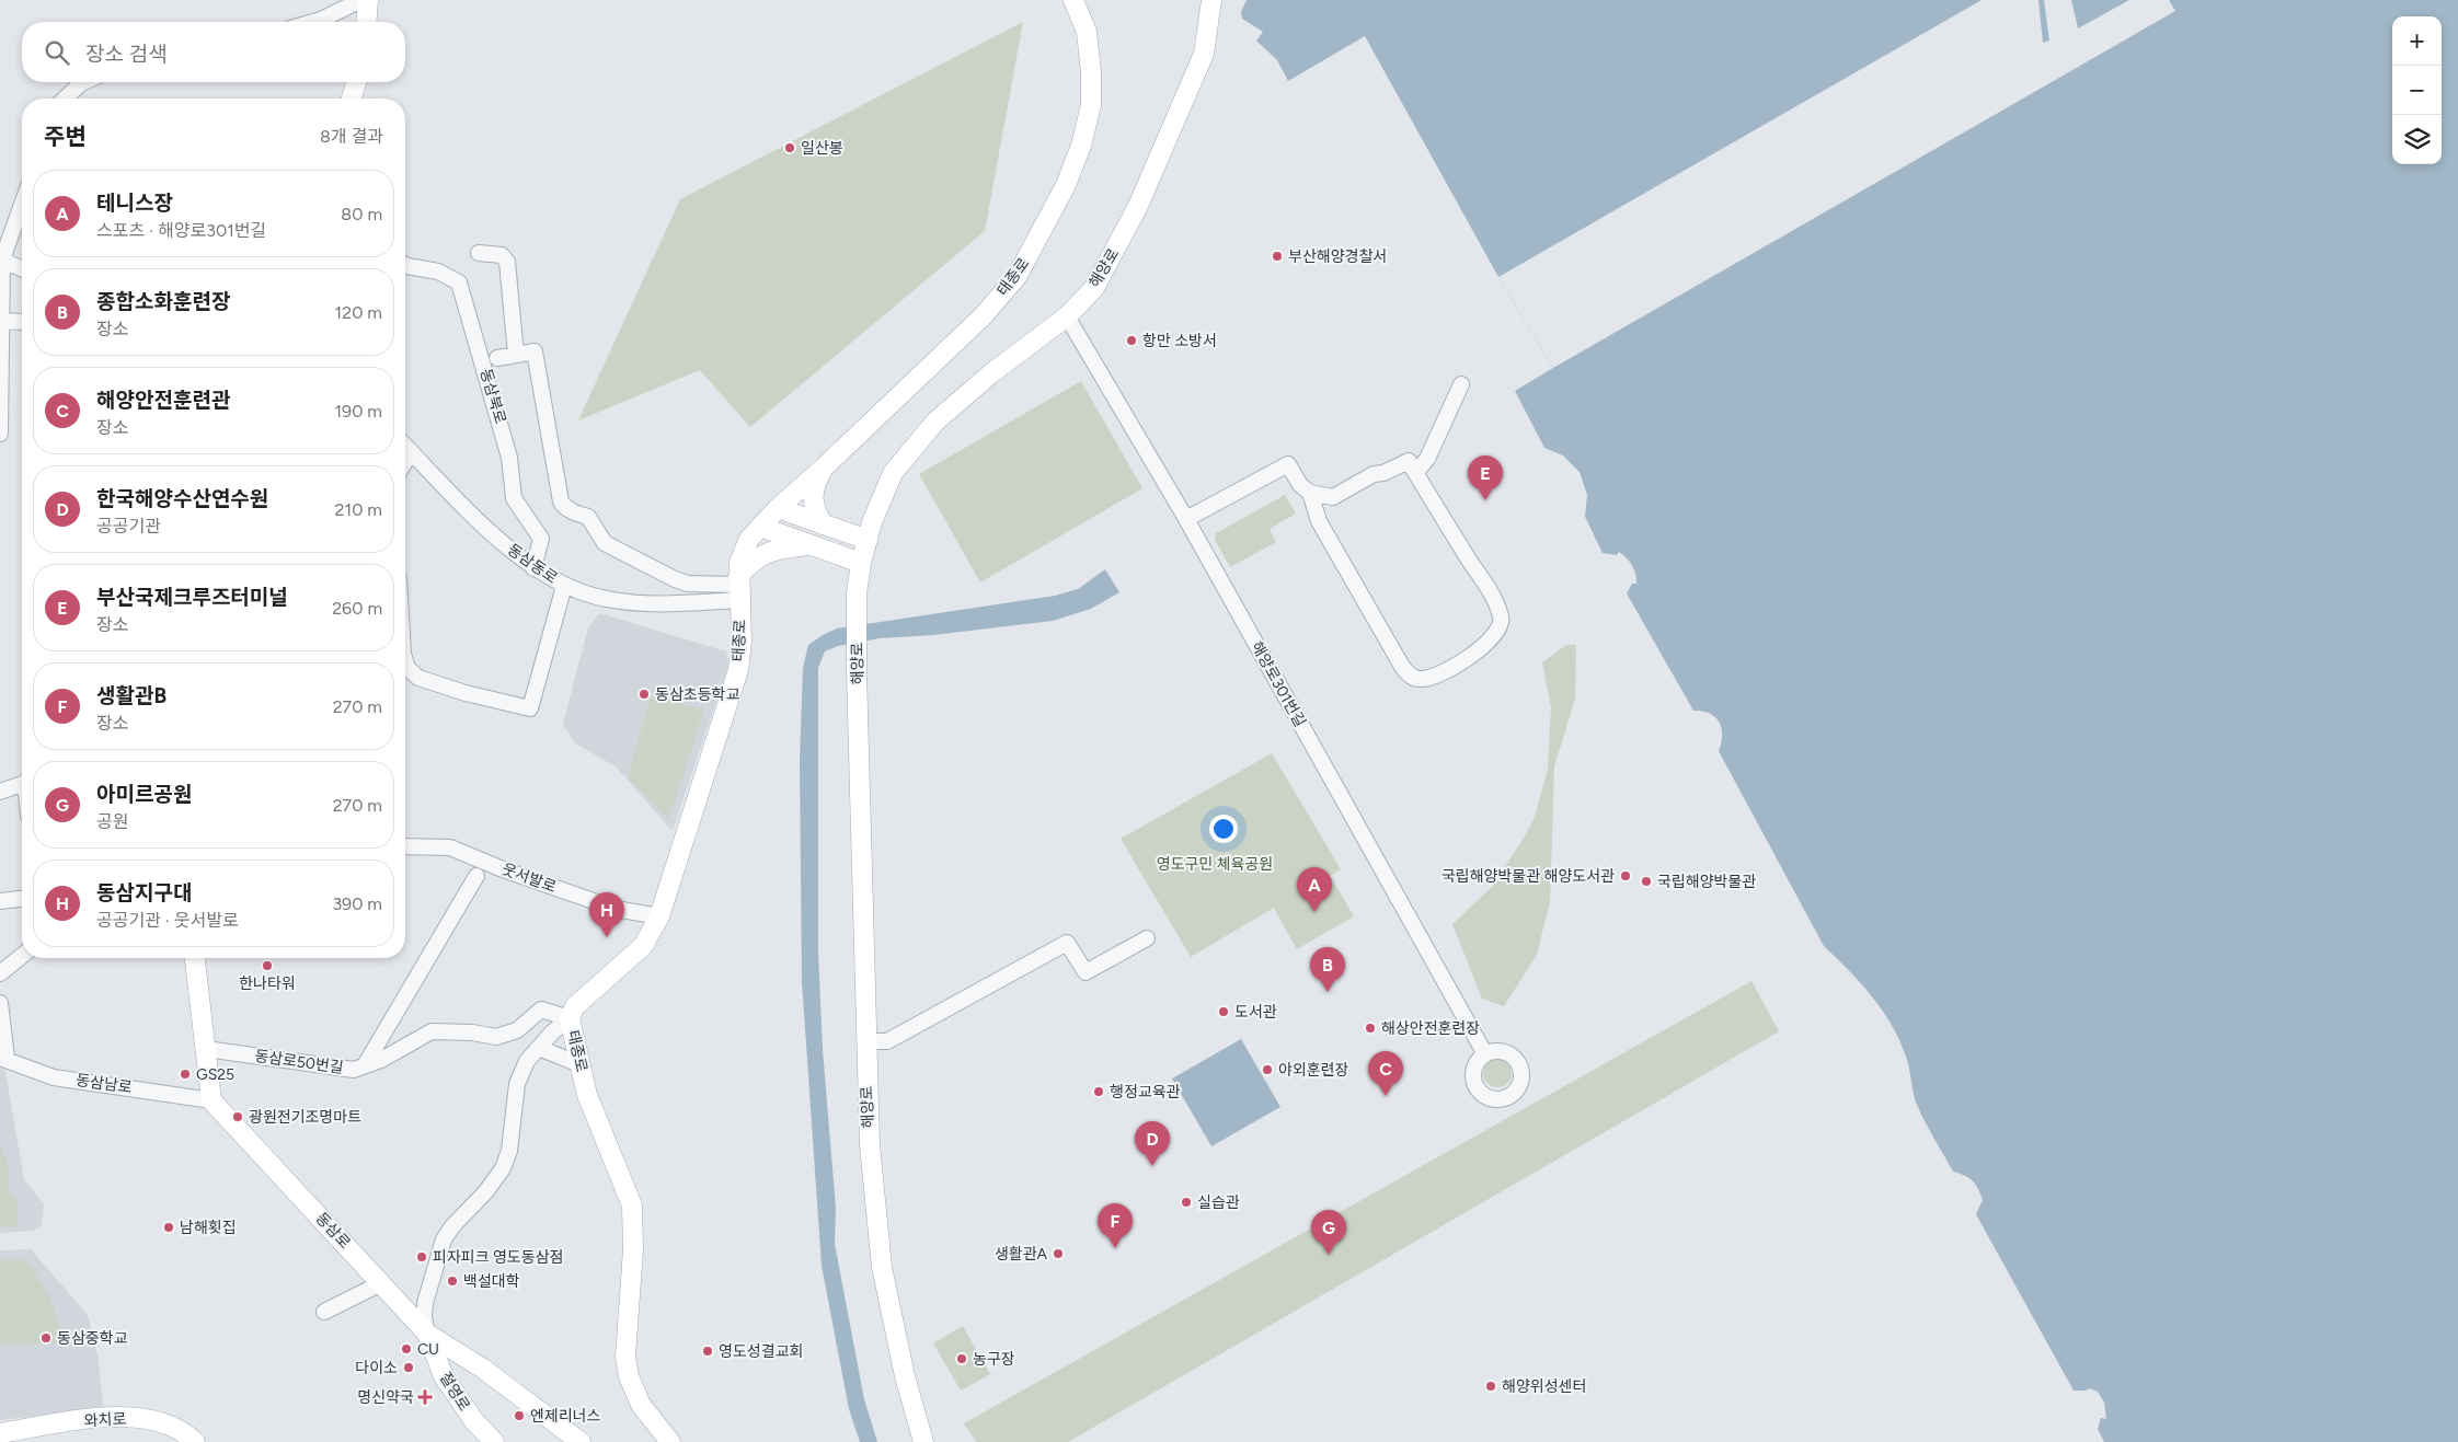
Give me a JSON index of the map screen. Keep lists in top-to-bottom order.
{
  "streets": {
    "main road": [
      "해양로",
      "태종로",
      "동삼로",
      "절영로",
      "와치로"
    ],
    "street": [
      "동삼북로",
      "동삼동로",
      "해양로301번길",
      "웃서발로",
      "동삼로50번길",
      "동삼남로"
    ]
  },
  "crossings": [
    ["해양로", "해양로301번길"],
    ["태종로", "동삼동로"],
    ["태종로", "웃서발로"],
    ["태종로", "동삼로50번길"],
    ["동삼북로", "동삼동로"],
    ["동삼남로", "동삼로"],
    ["동삼로", "절영로"]
  ],
  "parks": ["영도구민 체육공원"],
  "places": {
    "other": [
      "일산봉",
      "부산해양경찰서",
      "항만 소방서",
      "동삼초등학교",
      "국립해양박물관 해양도서관",
      "국립해양박물관",
      "한나타워",
      "도서관",
      "해상안전훈련장",
      "야외훈련장",
      "GS25",
      "행정교육관",
      "광원전기조명마트",
      "실습관",
      "남해횟집",
      "생활관A",
      "피자피크 영도동삼점",
      "백설대학",
      "동삼중학교",
      "CU",
      "영도성결교회",
      "농구장",
      "다이소",
      "해양위성센터",
      "엔제리너스"
    ],
    "health": ["명신약국"]
  },
  "page": {
    "map_buttons": ["+", "−"],
    "search": "장소 검색",
    "heading": ["주변", "8개 결과"],
    "list": [
      {
        "mark": "A",
        "name": "테니스장",
        "note": "스포츠 · 해양로301번길",
        "value": "80 m"
      },
      {
        "mark": "B",
        "name": "종합소화훈련장",
        "note": "장소",
        "value": "120 m"
      },
      {
        "mark": "C",
        "name": "해양안전훈련관",
        "note": "장소",
        "value": "190 m"
      },
      {
        "mark": "D",
        "name": "한국해양수산연수원",
        "note": "공공기관",
        "value": "210 m"
      },
      {
        "mark": "E",
        "name": "부산국제크루즈터미널",
        "note": "장소",
        "value": "260 m"
      },
      {
        "mark": "F",
        "name": "생활관B",
        "note": "장소",
        "value": "270 m"
      },
      {
        "mark": "G",
        "name": "아미르공원",
        "note": "공원",
        "value": "270 m"
      },
      {
        "mark": "H",
        "name": "동삼지구대",
        "note": "공공기관 · 웃서발로",
        "value": "390 m"
      }
    ],
    "pins": [
      "E",
      "A",
      "H",
      "B",
      "C",
      "D",
      "F",
      "G"
    ]
  }
}
